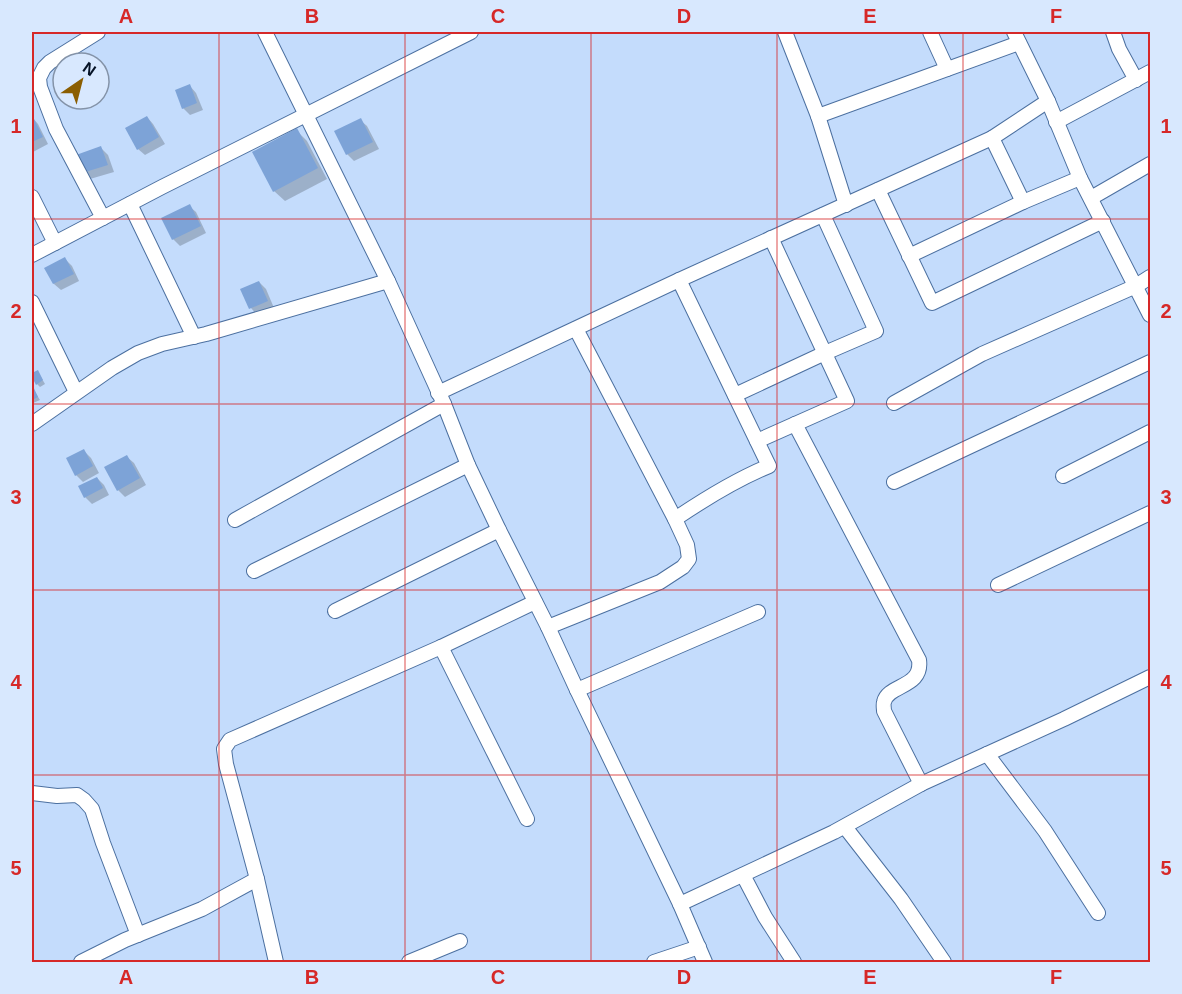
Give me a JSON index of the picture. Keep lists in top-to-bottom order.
{
  "north": "top right",
  "grid": {
    "columns": [
      "A",
      "B",
      "C",
      "D",
      "E",
      "F"
    ],
    "rows": [
      "1",
      "2",
      "3",
      "4",
      "5"
    ]
  }
}
